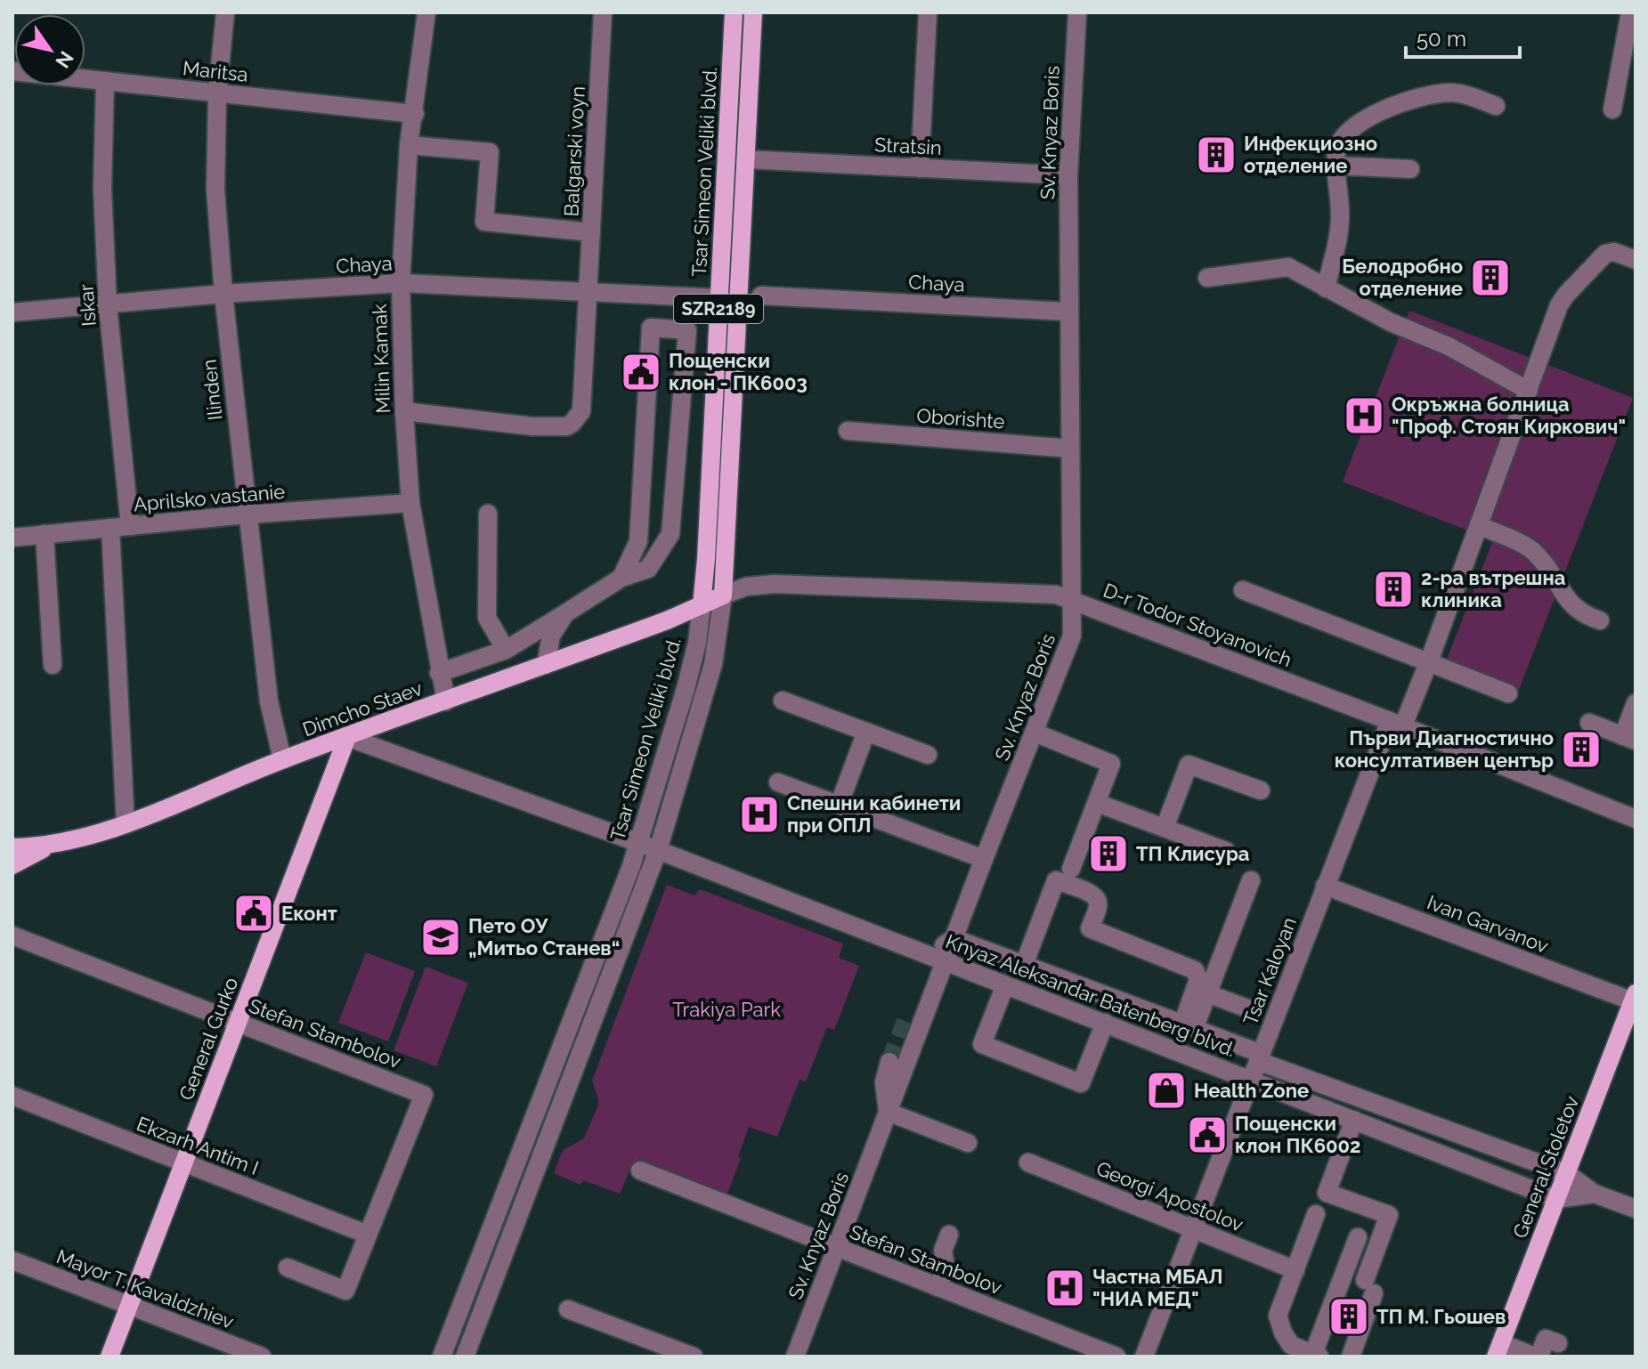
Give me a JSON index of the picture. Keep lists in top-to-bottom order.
{
  "streets": {
    "main road": [
      "Tsar Simeon Veliki blvd.",
      "SZR2189",
      "Dimcho Staev",
      "General Gurko",
      "General Stoletov"
    ],
    "street": [
      "Maritsa",
      "Sv. Knyaz Boris",
      "Stratsin",
      "Balgarski voyn",
      "Chaya",
      "Iskar",
      "Milin Kamak",
      "Ilinden",
      "Oborishte",
      "Aprilsko vastanie",
      "D-r Todor Stoyanovich",
      "Ivan Garvanov",
      "Tsar Kaloyan",
      "Knyaz Aleksandar Batenberg blvd.",
      "Stefan Stambolov",
      "Ekzarh Antim I",
      "Georgi Apostolov",
      "Mayor T. Kavaldzhiev"
    ]
  },
  "crossings": [
    ["Maritsa", "Iskar"],
    ["Maritsa", "Milin Kamak"],
    ["Maritsa", "Ilinden"],
    ["Sv. Knyaz Boris", "Stratsin"],
    ["Sv. Knyaz Boris", "Chaya"],
    ["Sv. Knyaz Boris", "Oborishte"],
    ["Sv. Knyaz Boris", "D-r Todor Stoyanovich"],
    ["Sv. Knyaz Boris", "Knyaz Aleksandar Batenberg blvd."],
    ["Sv. Knyaz Boris", "Stefan Stambolov"],
    ["Stratsin", "Tsar Simeon Veliki blvd."],
    ["Balgarski voyn", "Chaya"],
    ["Balgarski voyn", "Milin Kamak"],
    ["Tsar Simeon Veliki blvd.", "Chaya"],
    ["Tsar Simeon Veliki blvd.", "D-r Todor Stoyanovich"],
    ["Tsar Simeon Veliki blvd.", "Dimcho Staev"],
    ["Tsar Simeon Veliki blvd.", "Knyaz Aleksandar Batenberg blvd."],
    ["Chaya", "Iskar"],
    ["Chaya", "Milin Kamak"],
    ["Chaya", "Ilinden"],
    ["Iskar", "Aprilsko vastanie"],
    ["Milin Kamak", "Aprilsko vastanie"],
    ["Milin Kamak", "Dimcho Staev"],
    ["Ilinden", "Aprilsko vastanie"],
    ["Ilinden", "Dimcho Staev"],
    ["D-r Todor Stoyanovich", "Dimcho Staev"],
    ["D-r Todor Stoyanovich", "Tsar Kaloyan"],
    ["Dimcho Staev", "Knyaz Aleksandar Batenberg blvd."],
    ["Dimcho Staev", "General Gurko"],
    ["Ivan Garvanov", "Tsar Kaloyan"],
    ["Ivan Garvanov", "General Stoletov"],
    ["Tsar Kaloyan", "Knyaz Aleksandar Batenberg blvd."],
    ["Knyaz Aleksandar Batenberg blvd.", "General Gurko"],
    ["Knyaz Aleksandar Batenberg blvd.", "General Stoletov"],
    ["Stefan Stambolov", "General Gurko"],
    ["Stefan Stambolov", "Ekzarh Antim I"],
    ["General Gurko", "Ekzarh Antim I"],
    ["General Gurko", "Mayor T. Kavaldzhiev"]
  ],
  "parks": ["Trakiya Park"],
  "places": {
    "building": [
      "Инфекциозно отделение",
      "Белодробно отделение",
      "2-ра вътрешна клиника",
      "Първи Диагностично консултативен център",
      "ТП Клисура",
      "ТП М. Гьошев"
    ],
    "public building": ["Пощенски клон - ПК6003", "Еконт", "Пощенски клон ПК6002"],
    "hospital": ["Окръжна болница \"Проф. Стоян Киркович\"", "Спешни кабинети при ОПЛ", "Частна МБАЛ \"НИА МЕД\""],
    "school or university": ["Пето ОУ „Митьо Станев“"],
    "shop": ["Health Zone"]
  },
  "scale_bar": "50 m",
  "north": "bottom right"
}
